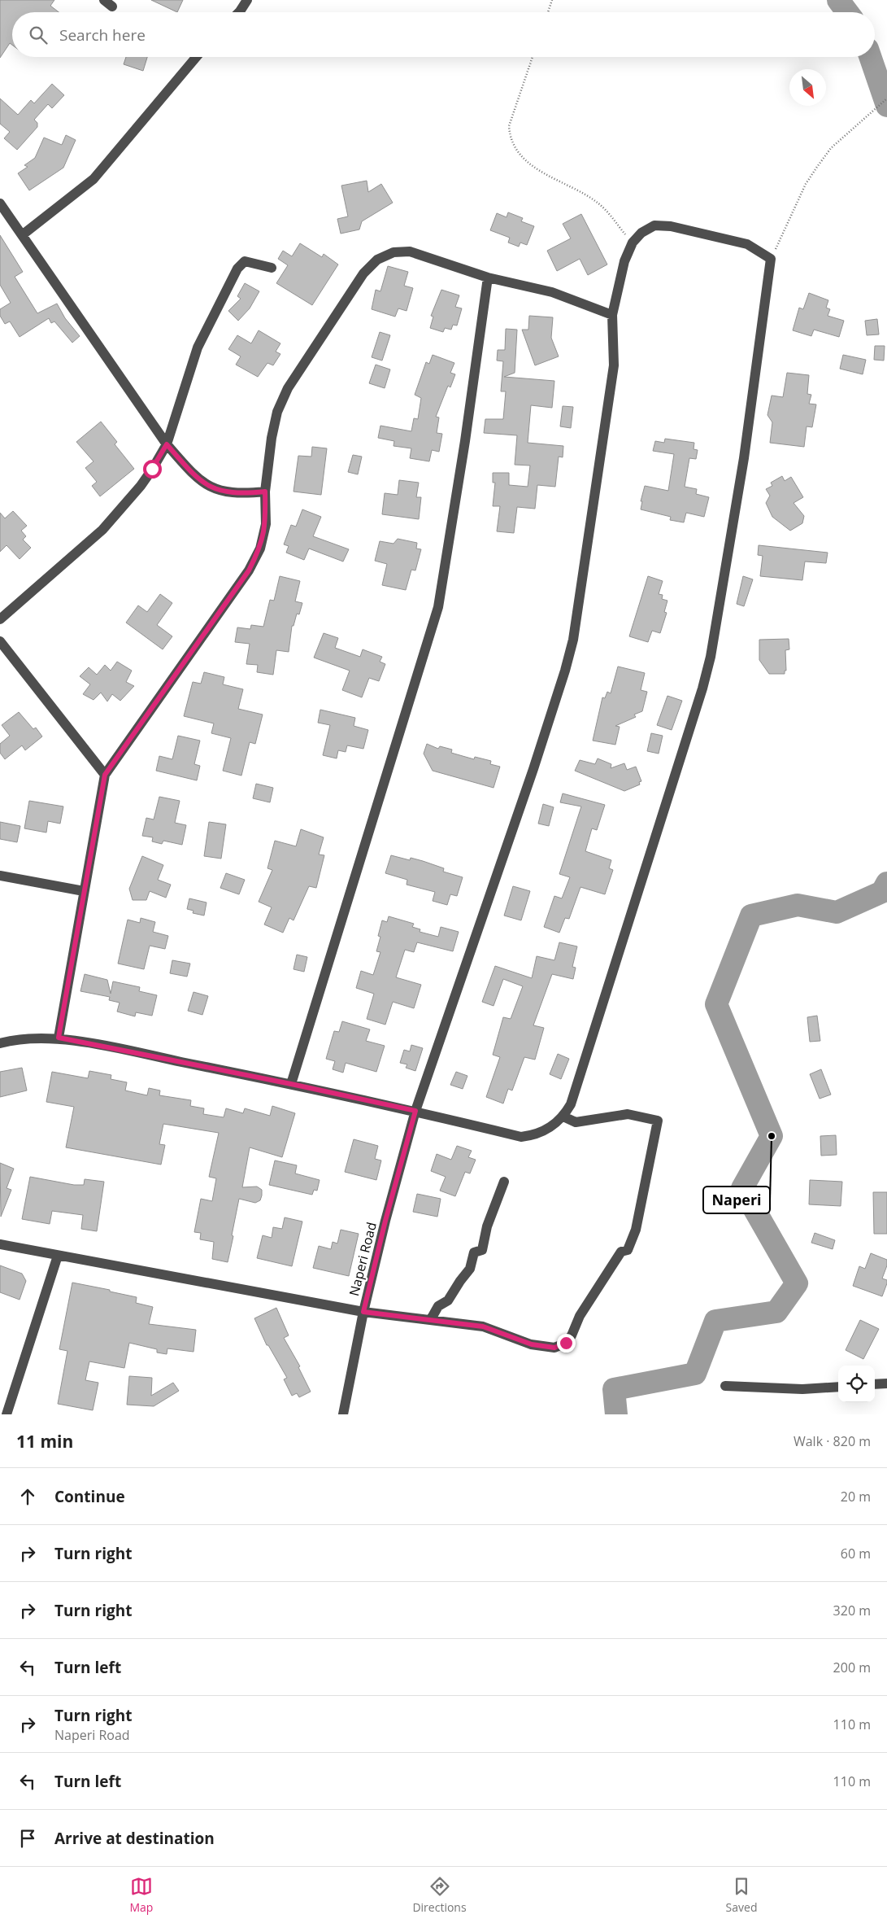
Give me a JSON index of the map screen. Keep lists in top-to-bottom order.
{
  "streets": {
    "street": ["Naperi Road"]
  },
  "places": ["Naperi"],
  "north": "bottom right",
  "page": {
    "search": "Search here",
    "heading": ["11 min", "Walk · 820 m"],
    "list": [
      ["Continue", "20 m"],
      ["Turn right", "60 m"],
      ["Turn right", "320 m"],
      ["Turn left", "200 m"],
      ["Turn right", "Naperi Road", "110 m"],
      ["Turn left", "110 m"],
      "Arrive at destination"
    ],
    "nav": ["Map", "Directions", "Saved"]
  }
}
